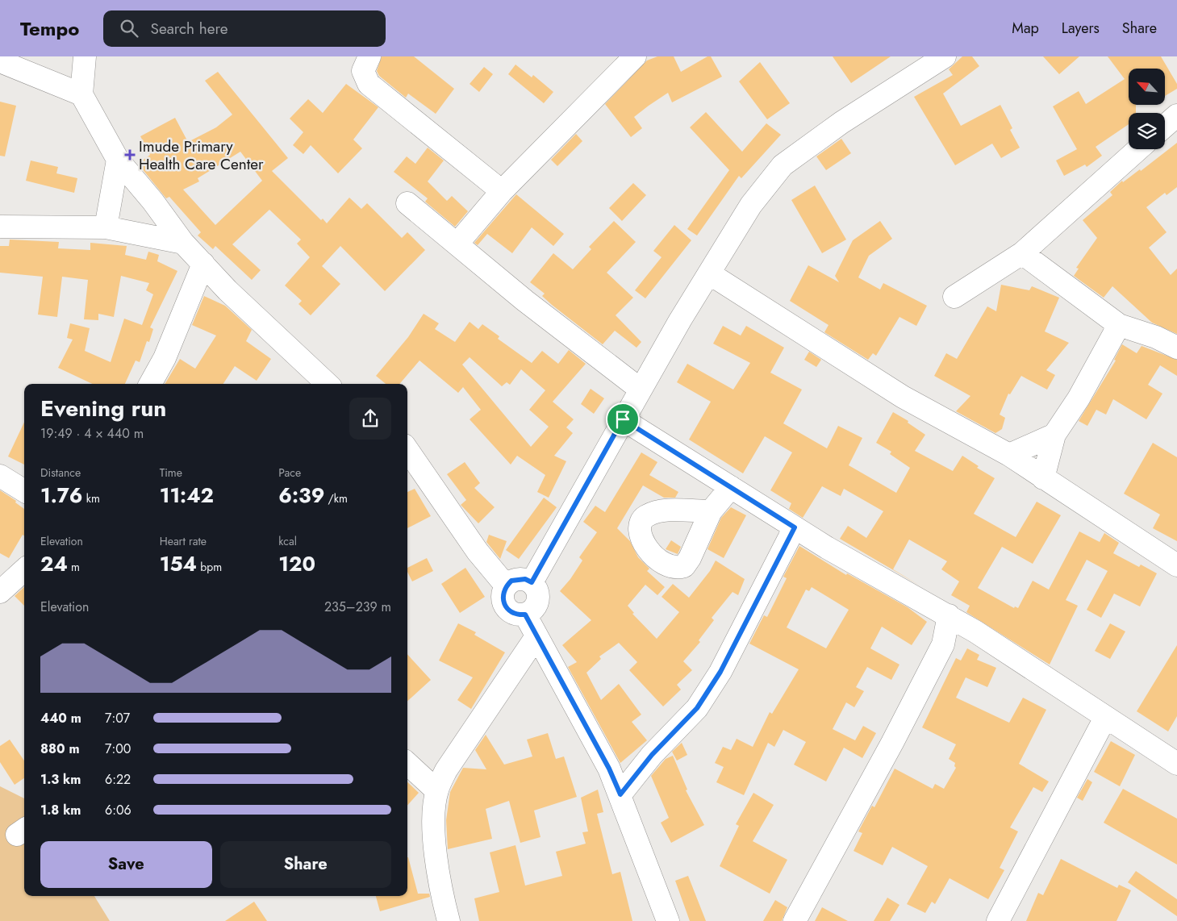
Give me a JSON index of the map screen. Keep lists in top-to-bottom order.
{
  "places": {
    "health": ["Imude Primary Health Care Center"]
  },
  "north": "top left",
  "page": {
    "header": "Tempo",
    "search": "Search here",
    "nav": ["Map", "Layers", "Share"],
    "heading": ["Evening run", "19:49 · 4 × 440 m"],
    "stats": [
      ["Distance", "1.76 km"],
      ["Time", "11:42"],
      ["Pace", "6:39 /km"],
      ["Elevation", "24 m"],
      ["Heart rate", "154 bpm"],
      ["kcal", "120"]
    ],
    "chart": ["Elevation", "235–239 m"],
    "list": [
      {
        "name": "440 m",
        "note": "7:07"
      },
      {
        "name": "880 m",
        "note": "7:00"
      },
      {
        "name": "1.3 km",
        "note": "6:22"
      },
      {
        "name": "1.8 km",
        "note": "6:06"
      }
    ],
    "buttons": ["Save", "Share"]
  }
}
